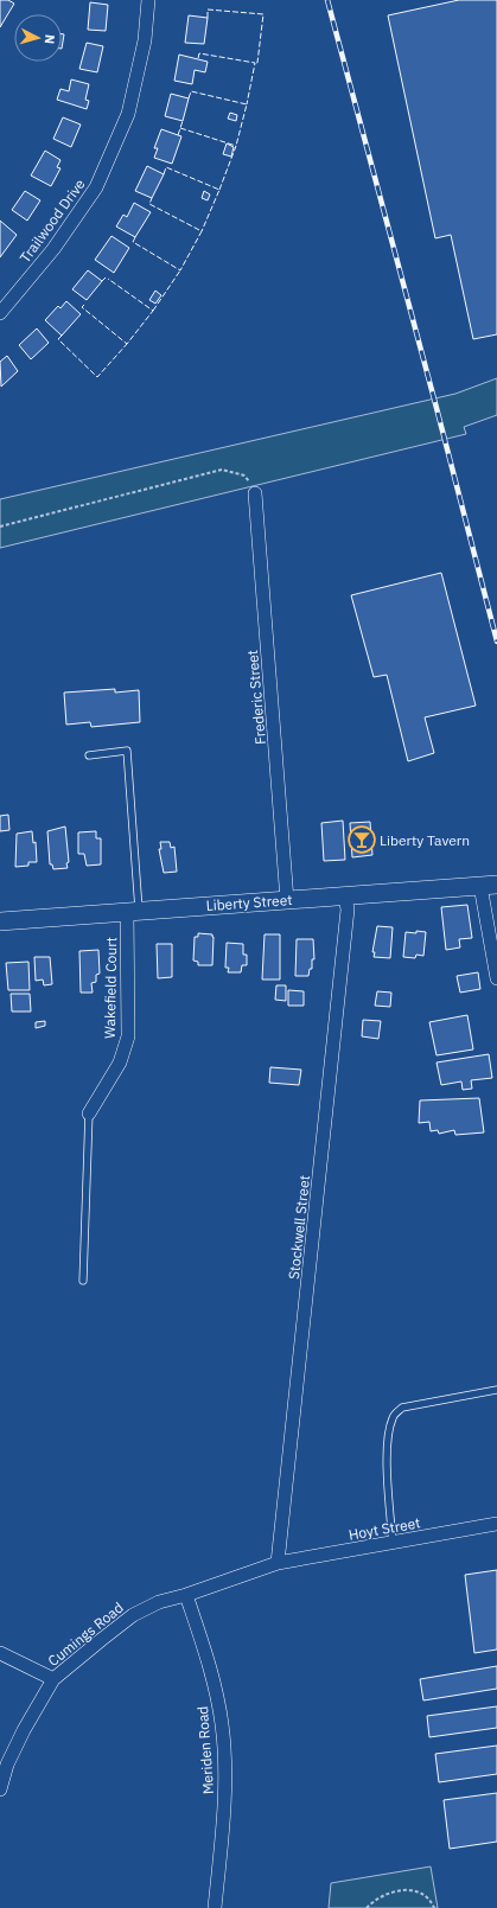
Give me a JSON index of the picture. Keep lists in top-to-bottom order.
{
  "streets": {
    "street": [
      "Trailwood Drive",
      "Frederic Street",
      "Liberty Street",
      "Wakefield Court",
      "Stockwell Street",
      "Hoyt Street",
      "Cumings Road",
      "Meriden Road"
    ]
  },
  "crossings": [
    ["Frederic Street", "Liberty Street"],
    ["Liberty Street", "Wakefield Court"],
    ["Liberty Street", "Stockwell Street"],
    ["Stockwell Street", "Hoyt Street"],
    ["Stockwell Street", "Cumings Road"],
    ["Hoyt Street", "Cumings Road"],
    ["Cumings Road", "Meriden Road"]
  ],
  "places": {
    "bar": ["Liberty Tavern"]
  },
  "north": "right"
}
